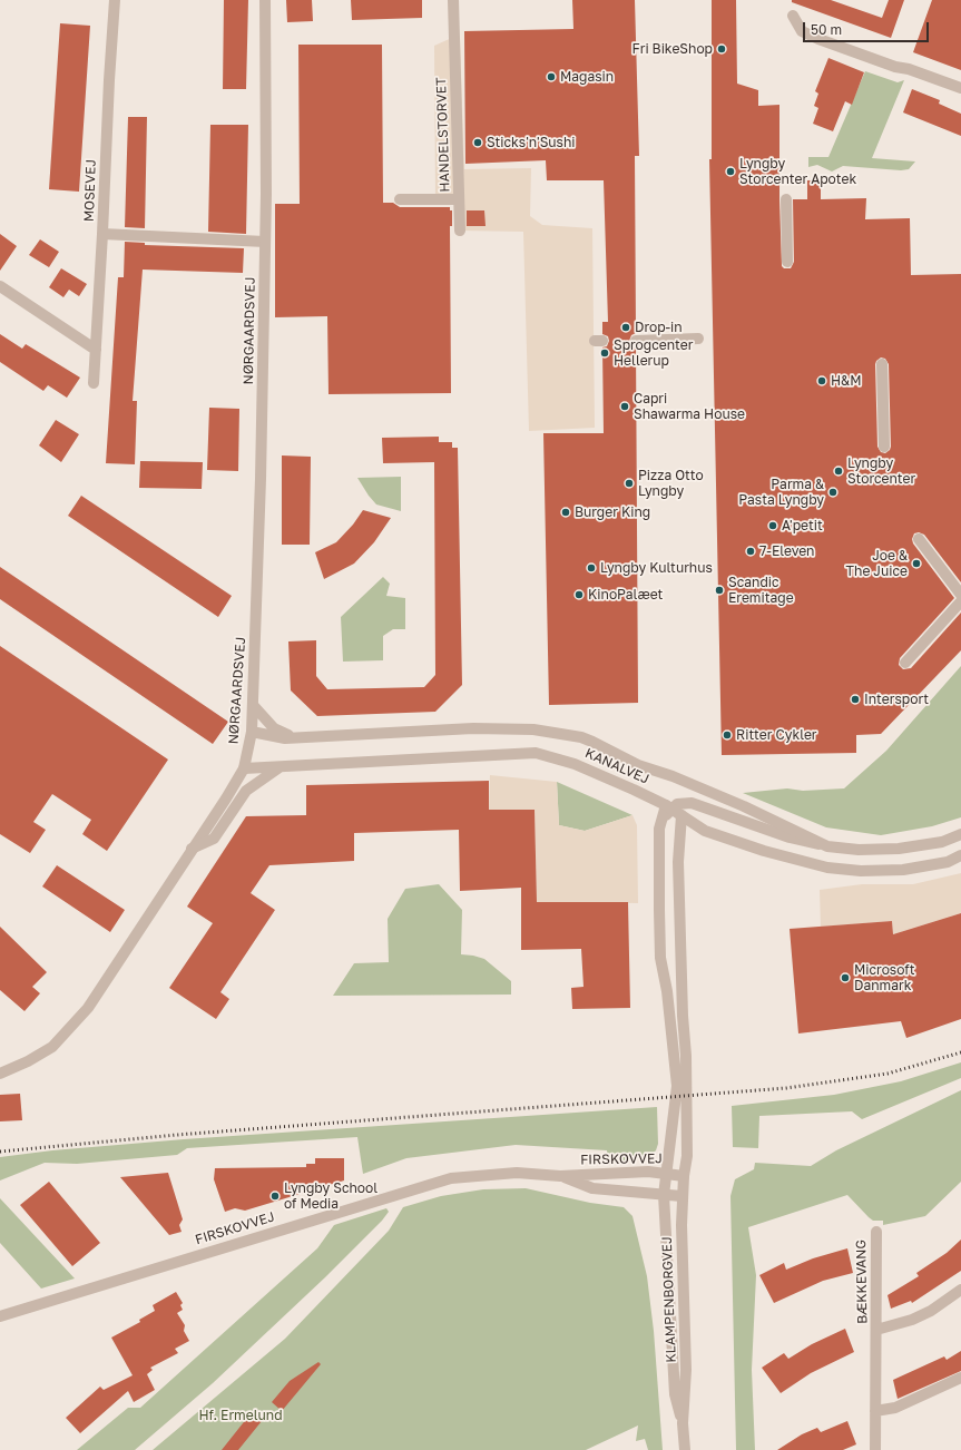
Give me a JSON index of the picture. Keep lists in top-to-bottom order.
{
  "streets": {
    "street": [
      "HANDELSTORVET",
      "MOSEVEJ",
      "NØRGAARDSVEJ",
      "KANALVEJ",
      "FIRSKOVVEJ",
      "BÆKKEVANG",
      "KLAMPENBORGVEJ"
    ]
  },
  "crossings": [
    ["NØRGAARDSVEJ", "KANALVEJ"],
    ["KANALVEJ", "KLAMPENBORGVEJ"],
    ["FIRSKOVVEJ", "KLAMPENBORGVEJ"]
  ],
  "parks": ["Hf. Ermelund"],
  "places": [
    "Fri BikeShop",
    "Magasin",
    "Sticks'n'Sushi",
    "Lyngby Storcenter Apotek",
    "Drop-in",
    "Sprogcenter Hellerup",
    "H&M",
    "Capri Shawarma House",
    "Lyngby Storcenter",
    "Pizza Otto Lyngby",
    "Parma & Pasta Lyngby",
    "Burger King",
    "A'petit",
    "7-Eleven",
    "Joe & The Juice",
    "Lyngby Kulturhus",
    "Scandic Eremitage",
    "KinoPalæet",
    "Intersport",
    "Ritter Cykler",
    "Microsoft Danmark",
    "Lyngby School of Media"
  ],
  "scale_bar": "50 m"
}
